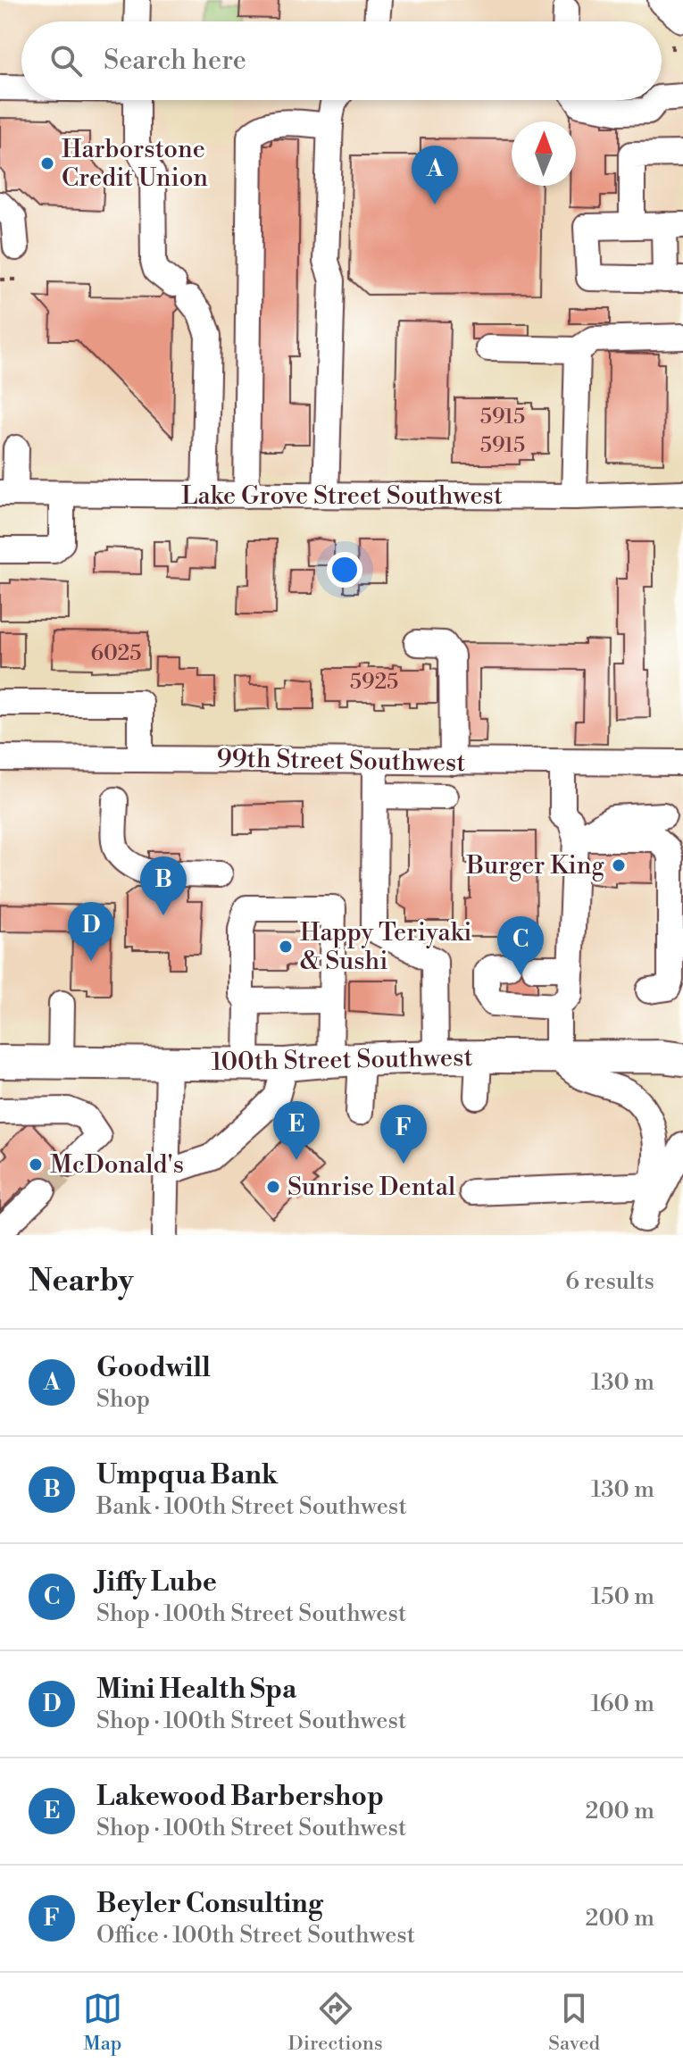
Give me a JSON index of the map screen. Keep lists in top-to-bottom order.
{
  "streets": {
    "main road": ["100th Street Southwest"],
    "street": ["Lake Grove Street Southwest", "99th Street Southwest"]
  },
  "places": [
    "Harborstone Credit Union",
    "Burger King",
    "Happy Teriyaki & Sushi",
    "McDonald's",
    "Sunrise Dental"
  ],
  "house_numbers": [
    "5915",
    "5915",
    "6025",
    "5925"
  ],
  "north": "top",
  "page": {
    "search": "Search here",
    "pins": [
      "A",
      "B",
      "D",
      "C",
      "E",
      "F"
    ],
    "heading": ["Nearby", "6 results"],
    "list": [
      {
        "mark": "A",
        "name": "Goodwill",
        "note": "Shop",
        "value": "130 m"
      },
      {
        "mark": "B",
        "name": "Umpqua Bank",
        "note": "Bank · 100th Street Southwest",
        "value": "130 m"
      },
      {
        "mark": "C",
        "name": "Jiffy Lube",
        "note": "Shop · 100th Street Southwest",
        "value": "150 m"
      },
      {
        "mark": "D",
        "name": "Mini Health Spa",
        "note": "Shop · 100th Street Southwest",
        "value": "160 m"
      },
      {
        "mark": "E",
        "name": "Lakewood Barbershop",
        "note": "Shop · 100th Street Southwest",
        "value": "200 m"
      },
      {
        "mark": "F",
        "name": "Beyler Consulting",
        "note": "Office · 100th Street Southwest",
        "value": "200 m"
      }
    ],
    "nav": ["Map", "Directions", "Saved"]
  }
}
